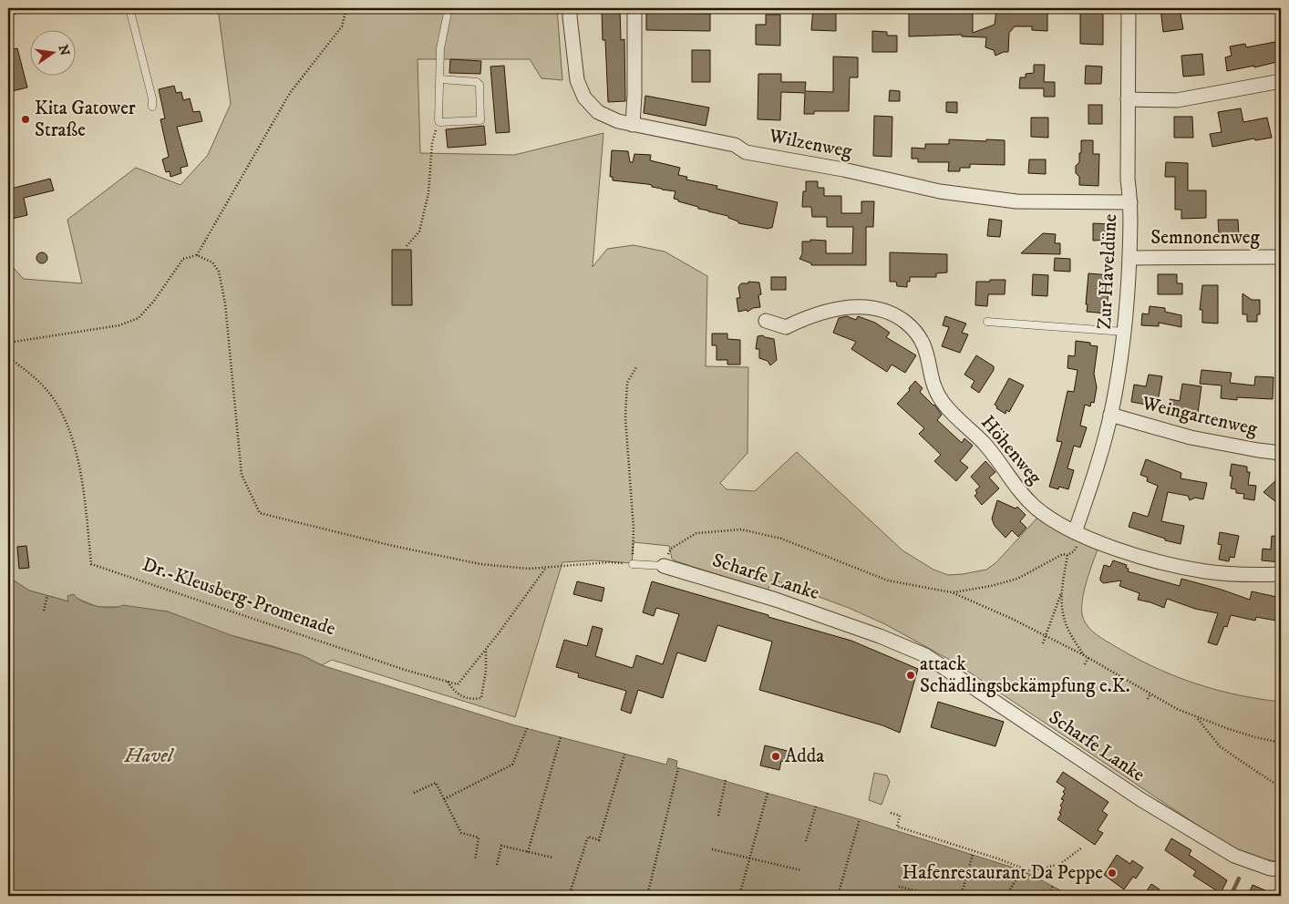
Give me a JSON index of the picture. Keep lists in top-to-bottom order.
{
  "streets": {
    "street": [
      "Wilzenweg",
      "Semnonenweg",
      "Zur Haveldüne",
      "Weingartenweg",
      "Höhenweg",
      "Scharfe Lanke"
    ],
    "path": ["Dr.-Kleusberg-Promenade"]
  },
  "crossings": [
    ["Wilzenweg", "Zur Haveldüne"],
    ["Semnonenweg", "Zur Haveldüne"],
    ["Zur Haveldüne", "Weingartenweg"],
    ["Zur Haveldüne", "Höhenweg"]
  ],
  "water": ["Havel"],
  "places": [
    "Kita Gatower Straße",
    "attack Schädlingsbekämpfung e.K.",
    "Adda",
    "Hafenrestaurant Da Peppe"
  ],
  "north": "right"
}
